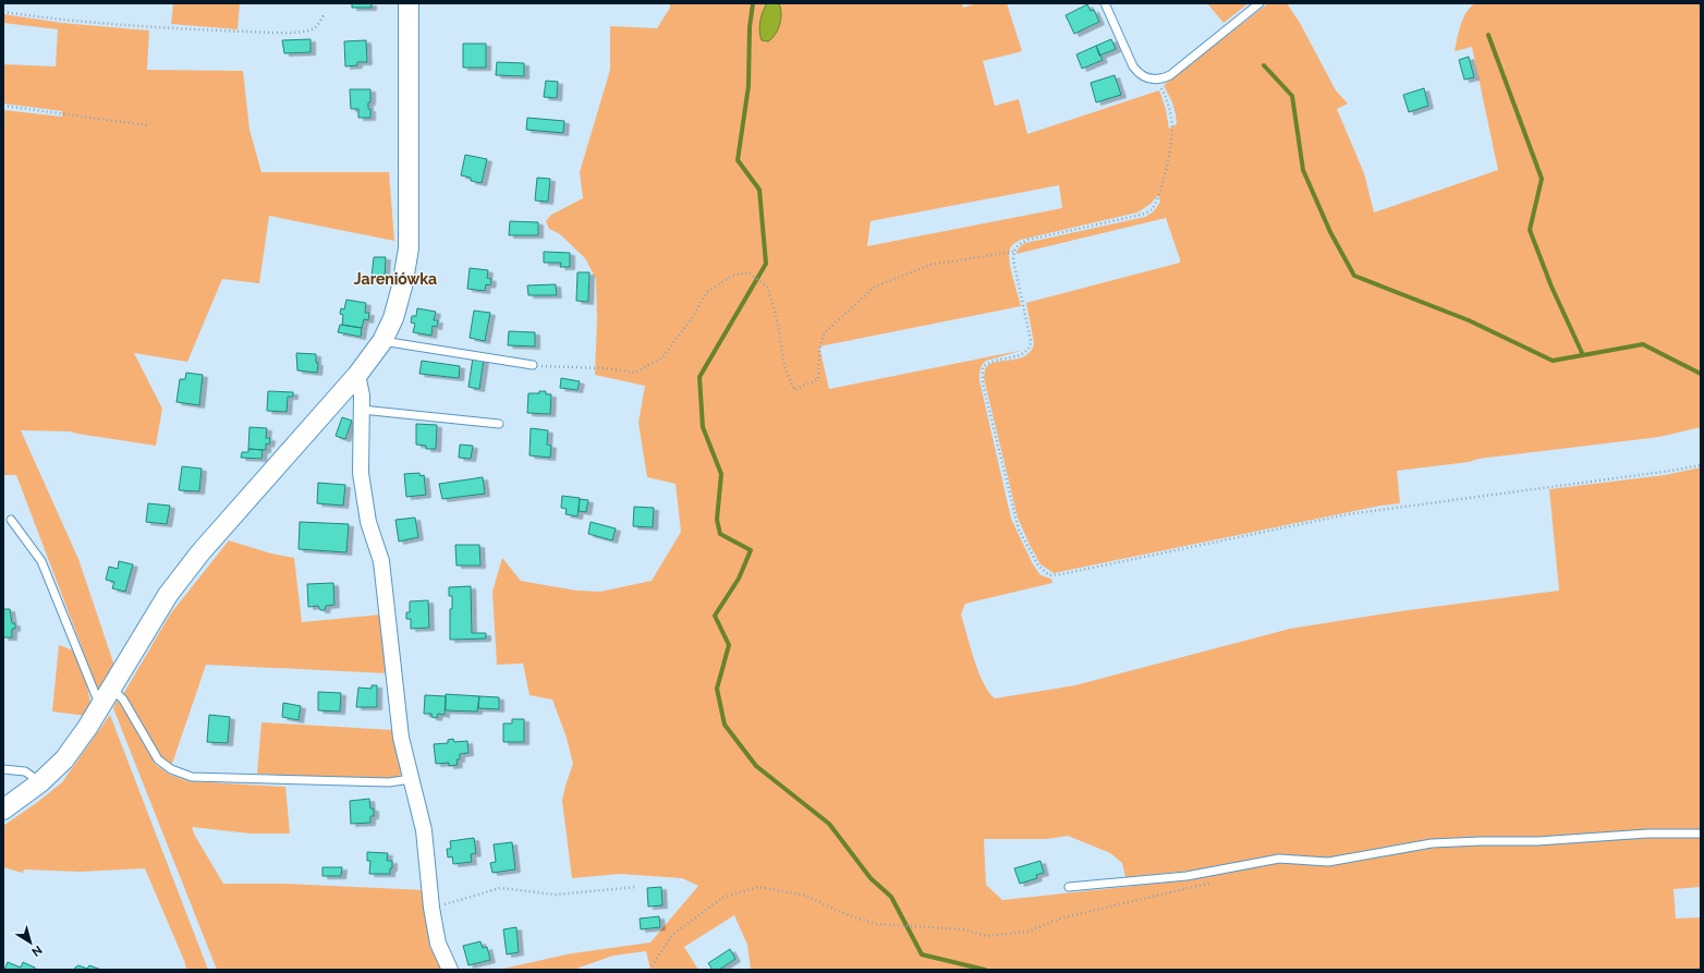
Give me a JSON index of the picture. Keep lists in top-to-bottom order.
{
  "districts": ["Jareniówka"],
  "north": "bottom right"
}
